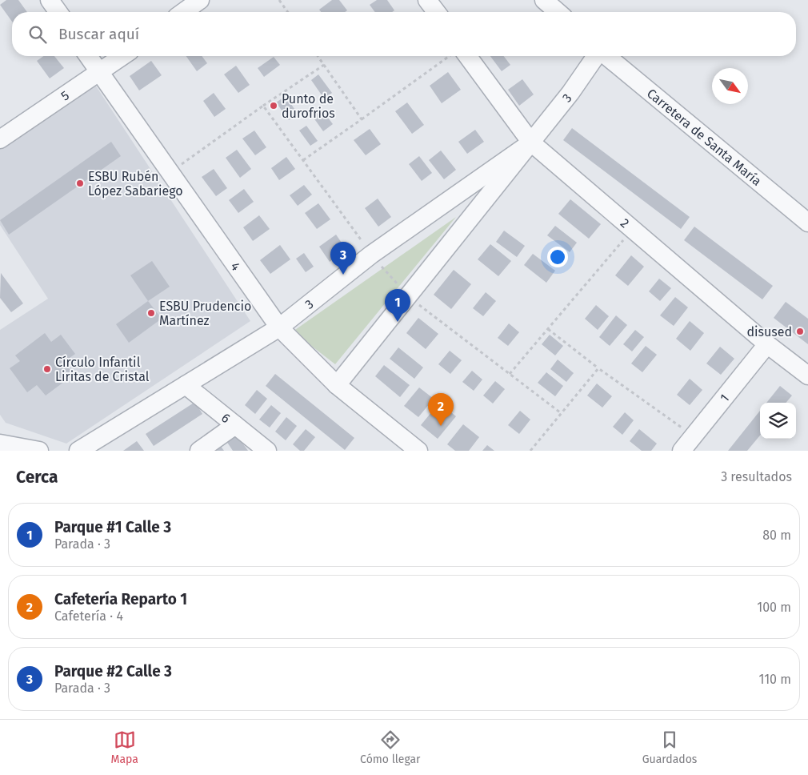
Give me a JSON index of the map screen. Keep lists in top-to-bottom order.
{
  "streets": {
    "street": [
      "5",
      "3",
      "Carretera de Santa María",
      "2",
      "4",
      "1",
      "6"
    ]
  },
  "crossings": [
    ["5", "4"],
    ["3", "2"],
    ["3", "4"],
    ["3", "6"],
    ["2", "1"]
  ],
  "places": [
    "Punto de durofrios",
    "ESBU Rubén López Sabariego",
    "ESBU Prudencio Martínez",
    "disused",
    "Círculo Infantil Liritas de Cristal"
  ],
  "north": "bottom right",
  "page": {
    "search": "Buscar aquí",
    "pins": ["3", "1", "2"],
    "heading": ["Cerca", "3 resultados"],
    "list": [
      {
        "mark": "1",
        "name": "Parque #1 Calle 3",
        "note": "Parada · 3",
        "value": "80 m"
      },
      {
        "mark": "2",
        "name": "Cafetería Reparto 1",
        "note": "Cafetería · 4",
        "value": "100 m"
      },
      {
        "mark": "3",
        "name": "Parque #2 Calle 3",
        "note": "Parada · 3",
        "value": "110 m"
      }
    ],
    "nav": ["Mapa", "Cómo llegar", "Guardados"]
  }
}
